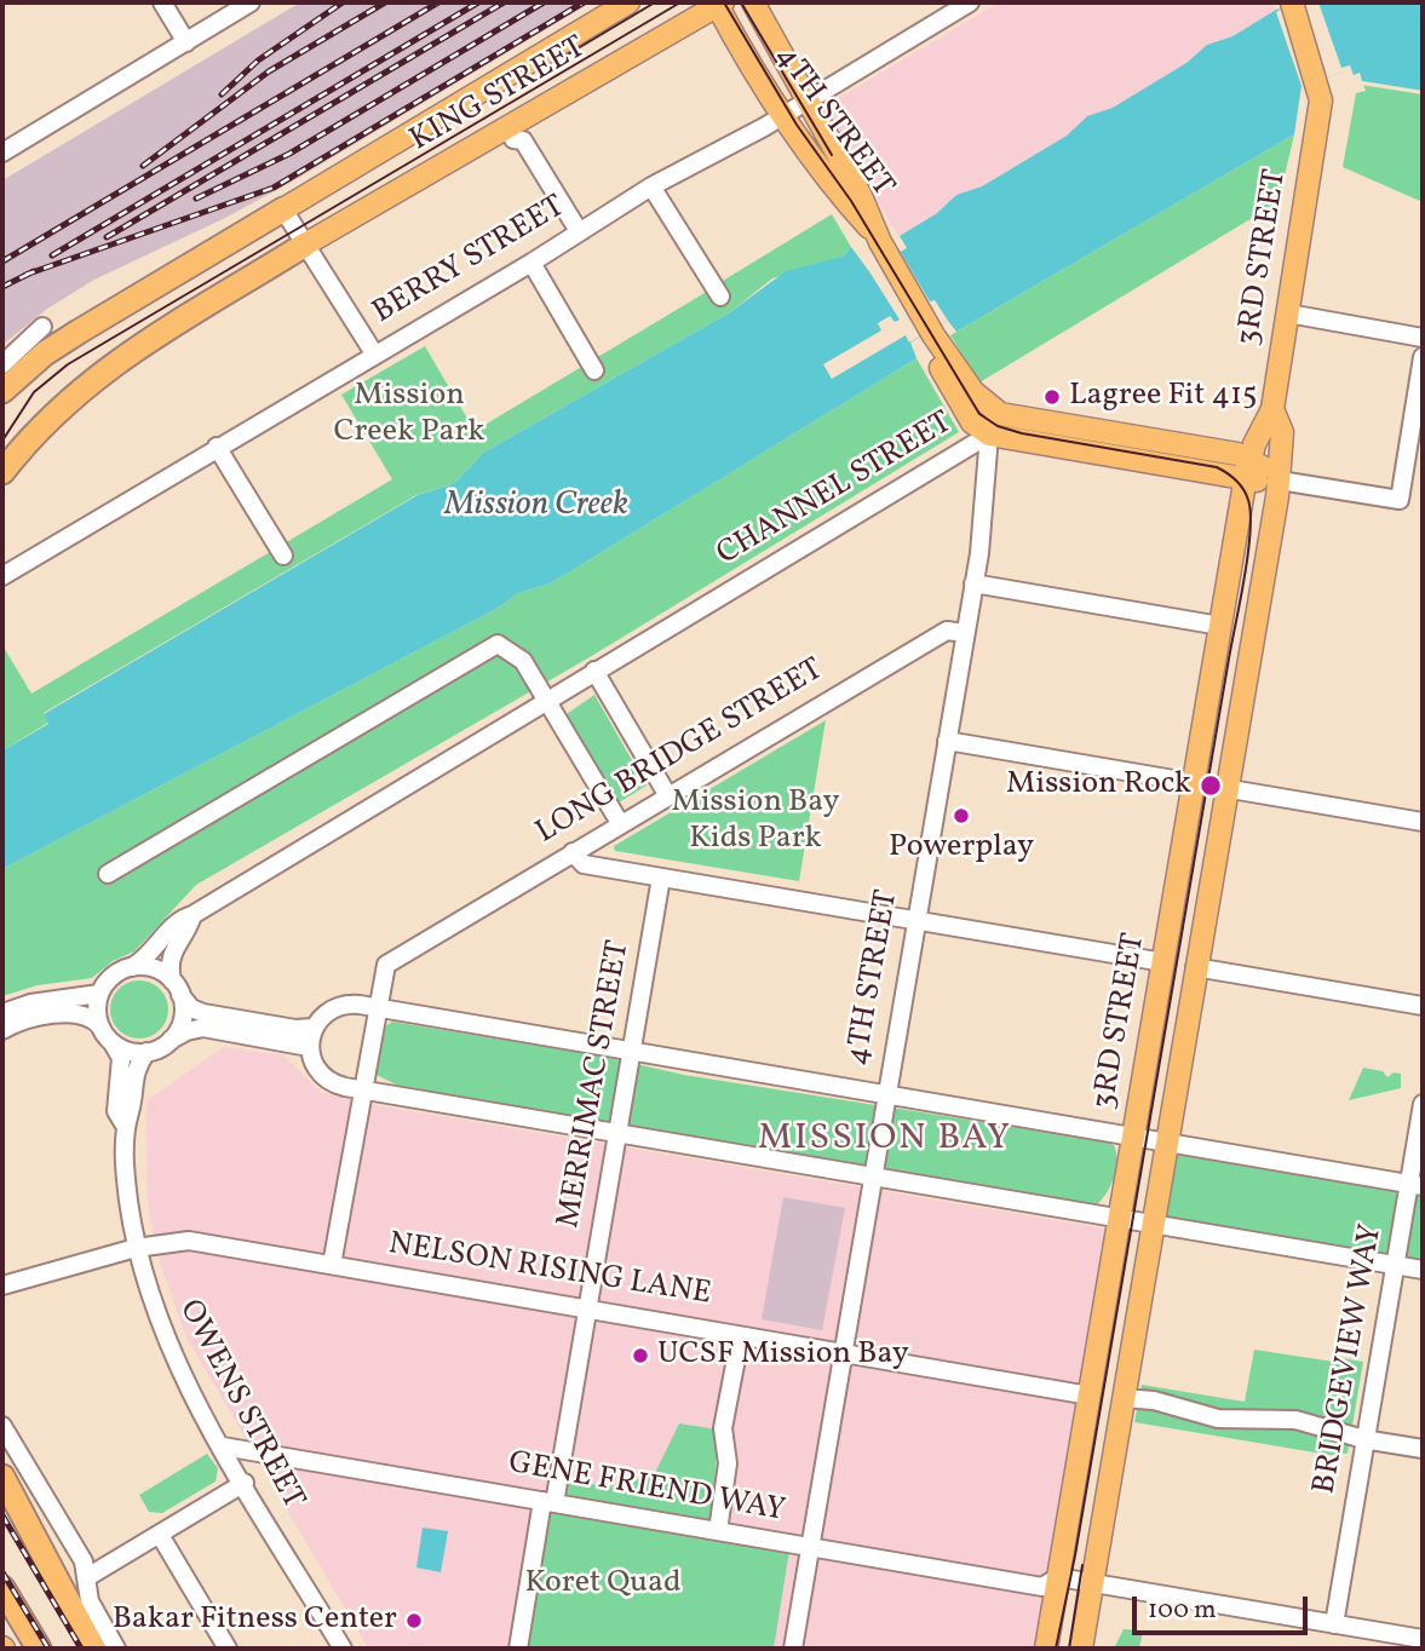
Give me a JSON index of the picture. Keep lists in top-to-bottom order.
{
  "streets": {
    "main road": [
      "KING STREET",
      "4TH STREET",
      "3RD STREET",
      "CHANNEL STREET"
    ],
    "street": [
      "BERRY STREET",
      "LONG BRIDGE STREET",
      "MERRIMAC STREET",
      "NELSON RISING LANE",
      "BRIDGEVIEW WAY",
      "OWENS STREET",
      "GENE FRIEND WAY"
    ]
  },
  "crossings": [
    ["KING STREET", "4TH STREET"],
    ["4TH STREET", "BERRY STREET"],
    ["4TH STREET", "CHANNEL STREET"],
    ["4TH STREET", "LONG BRIDGE STREET"],
    ["4TH STREET", "NELSON RISING LANE"],
    ["4TH STREET", "GENE FRIEND WAY"],
    ["3RD STREET", "CHANNEL STREET"],
    ["3RD STREET", "NELSON RISING LANE"],
    ["3RD STREET", "GENE FRIEND WAY"],
    ["CHANNEL STREET", "OWENS STREET"],
    ["LONG BRIDGE STREET", "NELSON RISING LANE"],
    ["MERRIMAC STREET", "NELSON RISING LANE"],
    ["MERRIMAC STREET", "GENE FRIEND WAY"],
    ["NELSON RISING LANE", "OWENS STREET"],
    ["BRIDGEVIEW WAY", "GENE FRIEND WAY"],
    ["OWENS STREET", "GENE FRIEND WAY"]
  ],
  "districts": ["MISSION BAY"],
  "water": ["Mission Creek"],
  "parks": ["Mission Creek Park", "Mission Bay Kids Park", "Koret Quad"],
  "places": [
    "Lagree Fit 415",
    "Mission Rock",
    "Powerplay",
    "UCSF Mission Bay",
    "Bakar Fitness Center"
  ],
  "scale_bar": "100 m"
}
